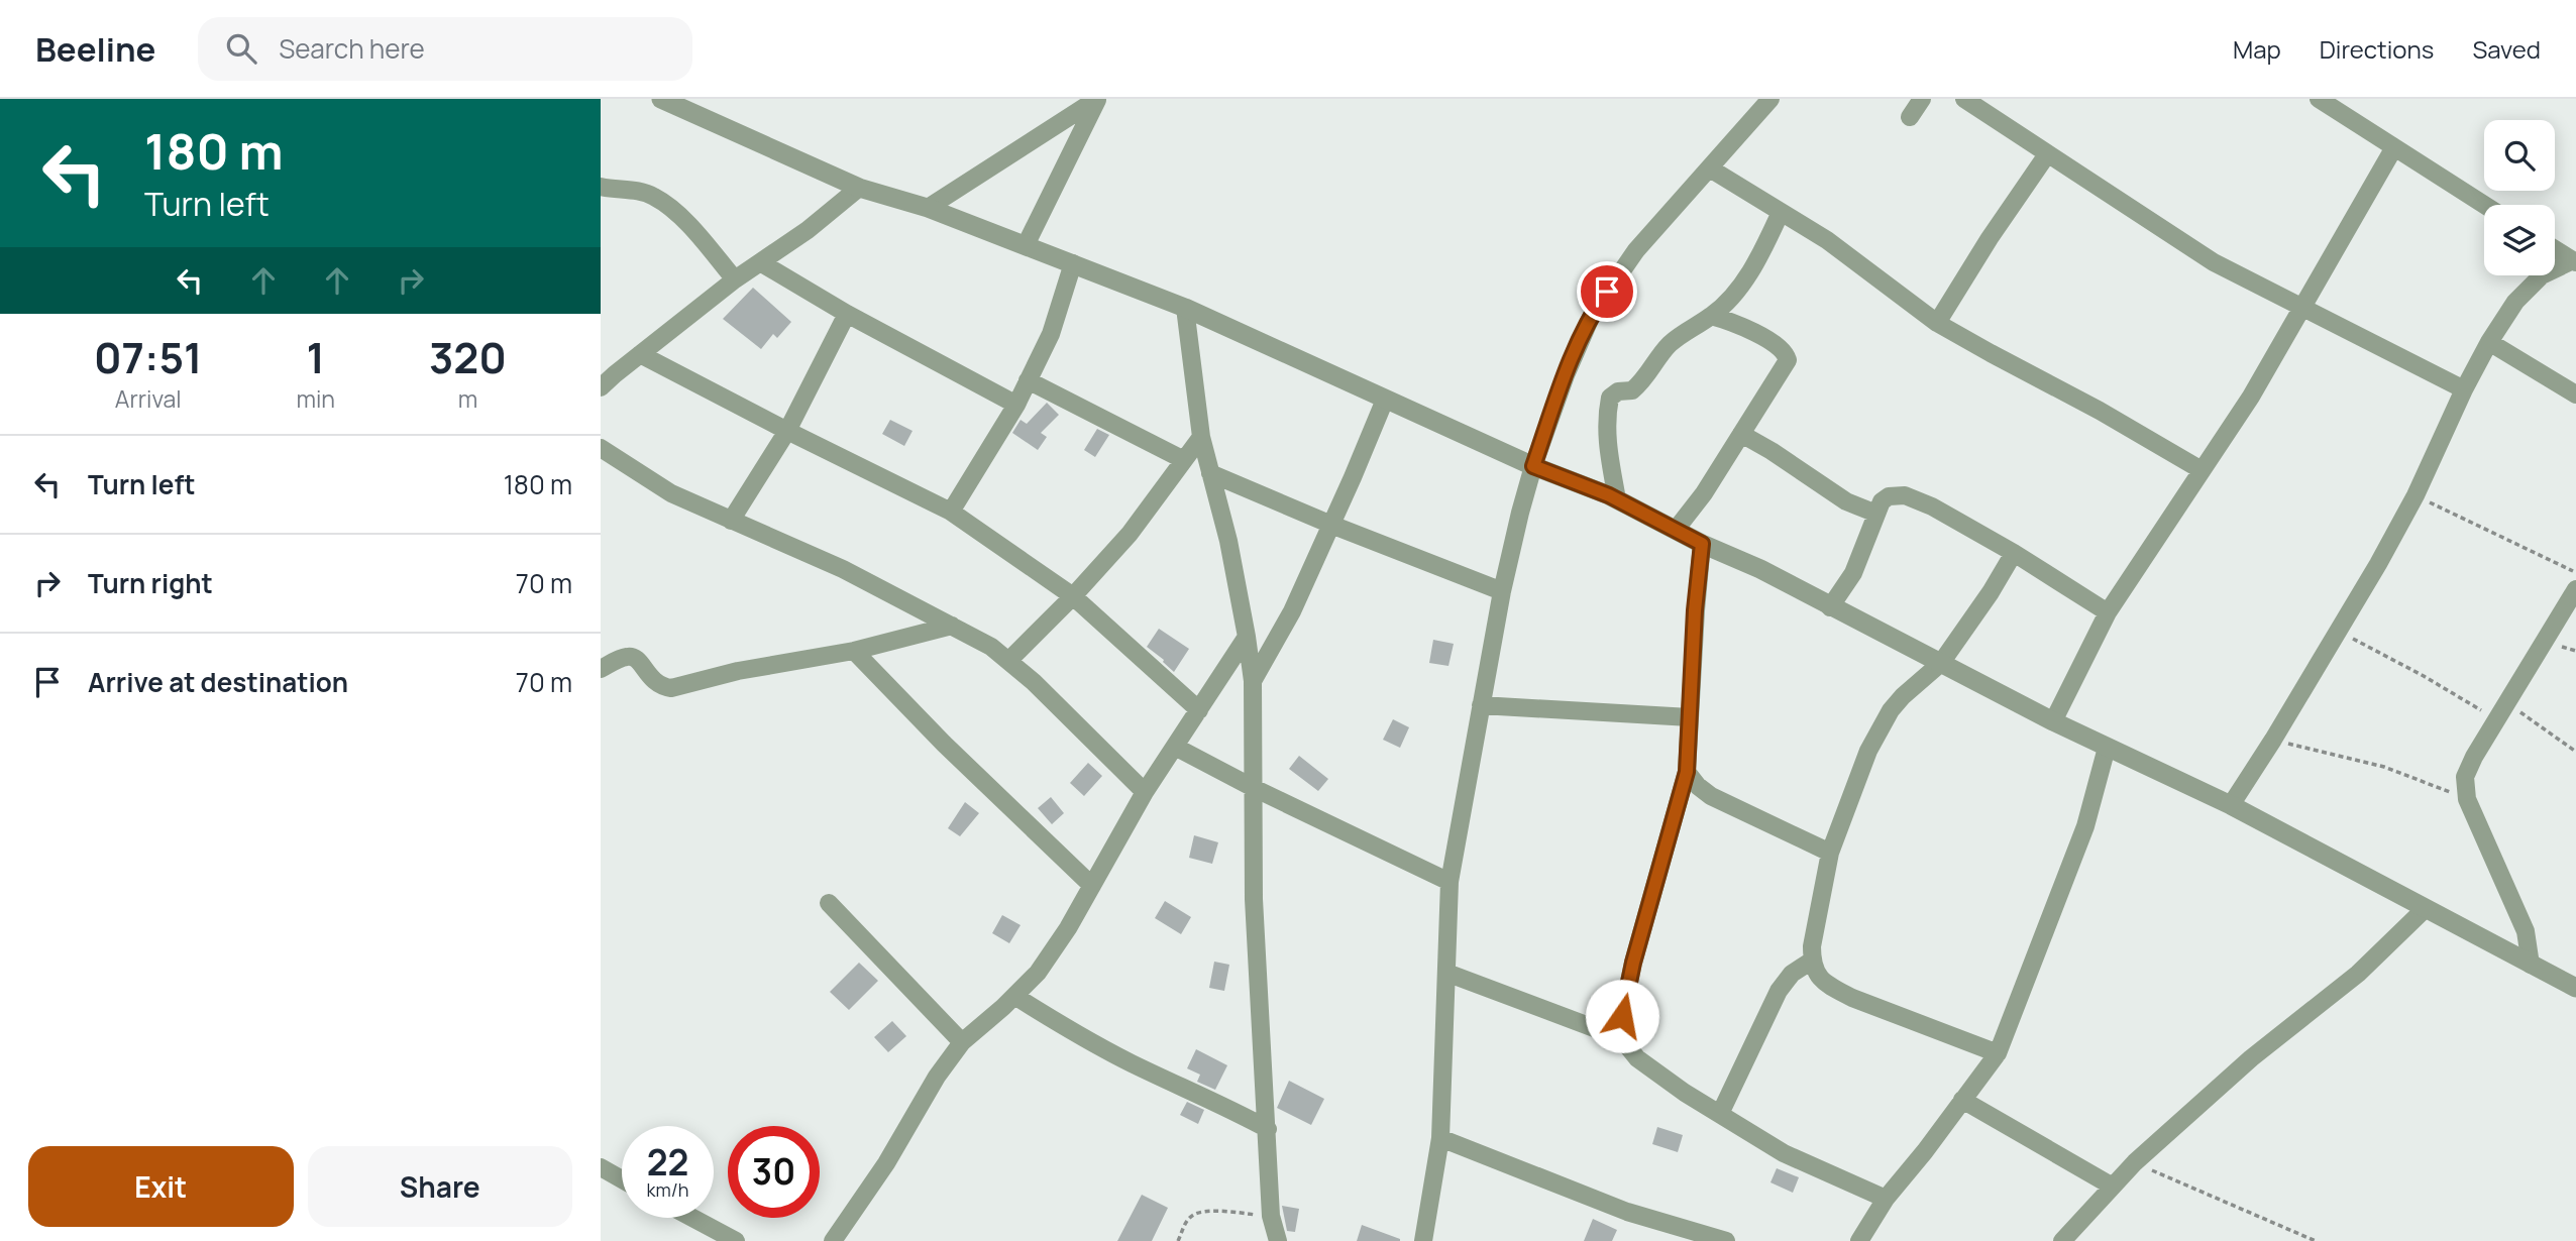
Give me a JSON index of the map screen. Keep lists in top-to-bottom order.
{
  "page": {
    "header": "Beeline",
    "search": "Search here",
    "nav": ["Map", "Directions", "Saved"],
    "turn": ["180 m", "Turn left"],
    "eta": [
      "07:51",
      "Arrival",
      "1",
      "min",
      "320",
      "m"
    ],
    "list": [
      {
        "name": "Turn left",
        "value": "180 m"
      },
      {
        "name": "Turn right",
        "value": "70 m"
      },
      {
        "name": "Arrive at destination",
        "value": "70 m"
      }
    ],
    "speed": "22 km/h",
    "limit": "30",
    "buttons": ["Exit", "Share"]
  }
}
